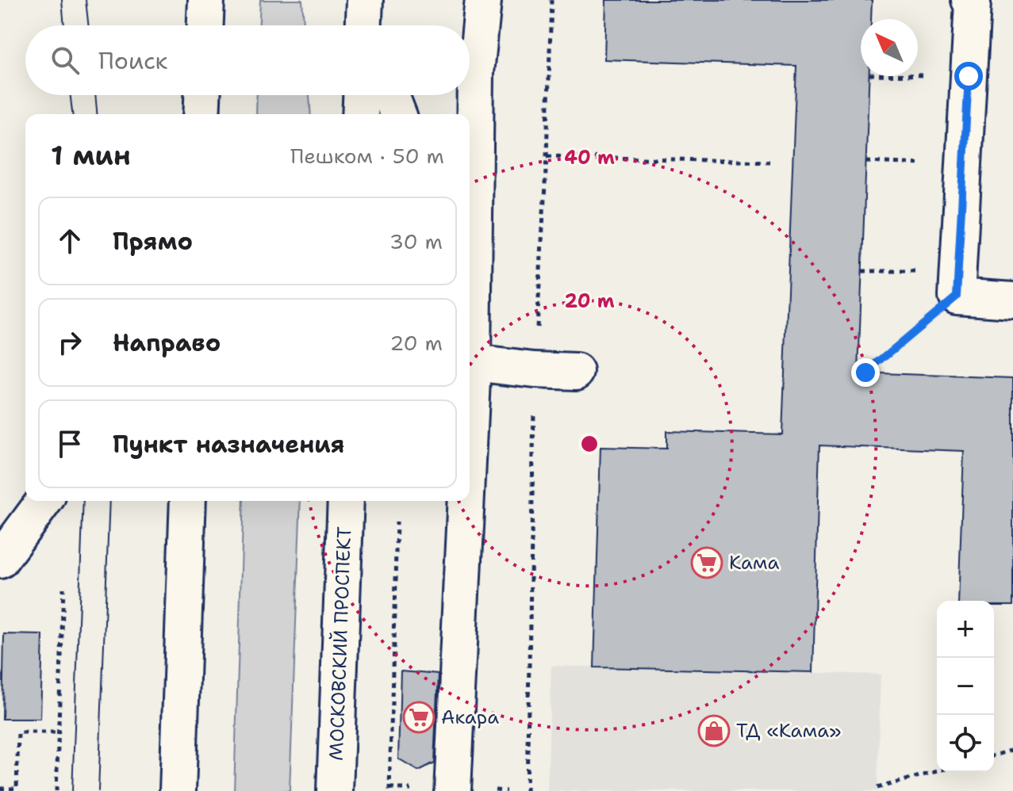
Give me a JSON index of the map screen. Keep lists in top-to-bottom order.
{
  "streets": {
    "main road": ["МОСКОВСКИЙ ПРОСПЕКТ"]
  },
  "places": {
    "supermarket": ["Кама", "Акара"],
    "shop": ["ТД «Кама»"]
  },
  "north": "top left",
  "page": {
    "search": "Поиск",
    "heading": ["1 мин", "Пешком · 50 m"],
    "list": [
      ["Прямо", "30 m"],
      ["Направо", "20 m"],
      "Пункт назначения"
    ],
    "map_buttons": ["+", "−"]
  },
  "rings": ["40 m", "20 m"]
}
